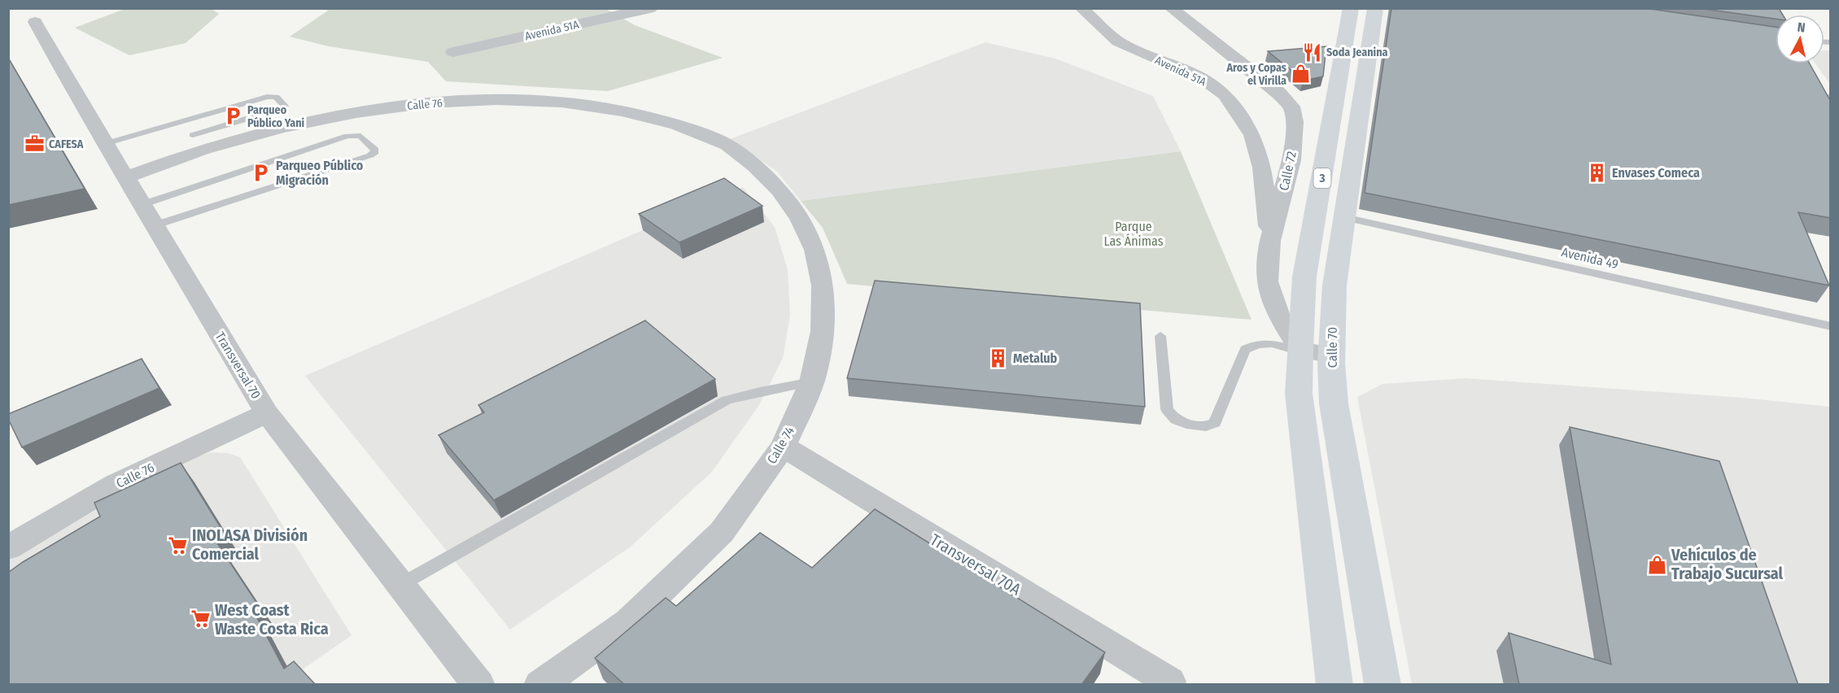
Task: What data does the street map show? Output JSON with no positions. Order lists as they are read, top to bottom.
{
  "streets": {
    "main road": ["3", "Calle 70"],
    "street": [
      "Avenida 51A",
      "Calle 76",
      "Calle 72",
      "Transversal 70",
      "Calle 74",
      "Transversal 70A"
    ],
    "lane": ["Avenida 49"]
  },
  "crossings": [
    ["Avenida 51A", "Calle 72"],
    ["Calle 76", "Transversal 70"],
    ["Calle 76", "Calle 74"],
    ["Calle 72", "3"],
    ["Avenida 49", "Calle 70"],
    ["Calle 74", "Transversal 70A"]
  ],
  "parks": ["Parque Las Ánimas"],
  "places": {
    "restaurant": ["Soda Jeanina"],
    "shop": ["Aros y Copas el Virilla", "Vehículos de Trabajo Sucursal"],
    "parking": ["Parqueo Público Yani", "Parqueo Público Migración"],
    "office": ["CAFESA"],
    "building": ["Envases Comeca", "Metalub"],
    "supermarket": ["INOLASA División Comercial", "West Coast Waste Costa Rica"]
  },
  "north": "top"
}
